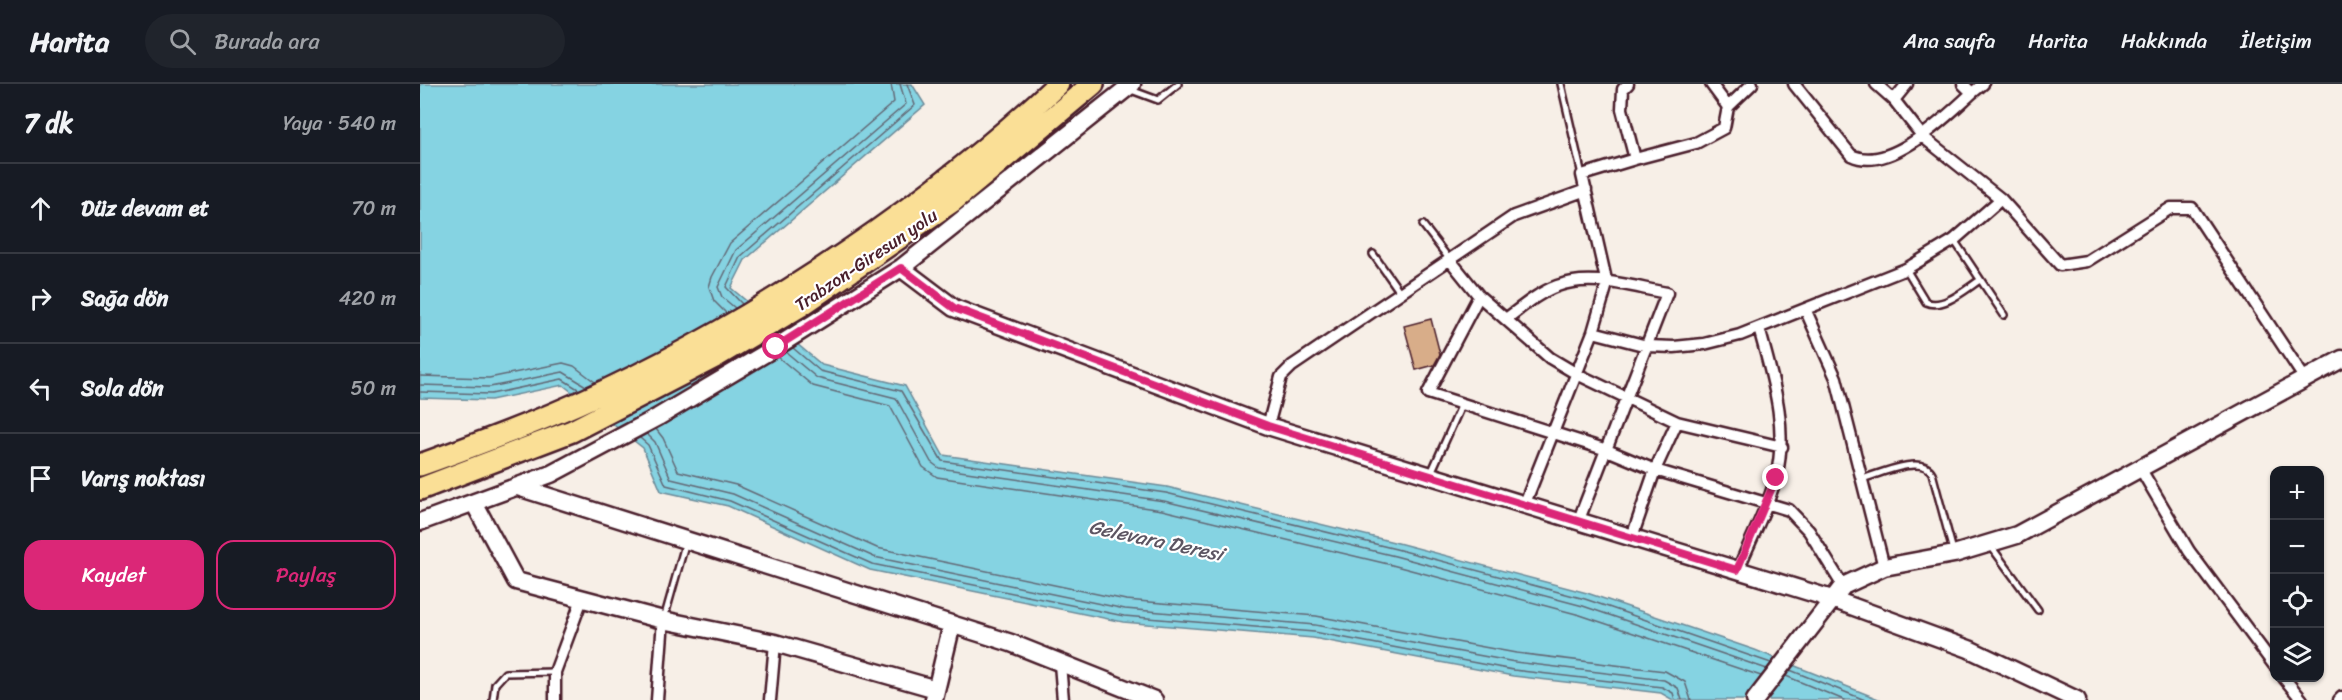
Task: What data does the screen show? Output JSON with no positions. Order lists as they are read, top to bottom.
{
  "streets": {
    "highway": ["Trabzon-Giresun yolu"]
  },
  "water": ["Gelevara Deresi"],
  "page": {
    "header": "Harita",
    "search": "Burada ara",
    "nav": [
      "Ana sayfa",
      "Harita",
      "Hakkında",
      "İletişim"
    ],
    "heading": ["7 dk", "Yaya · 540 m"],
    "list": [
      ["Düz devam et", "70 m"],
      ["Sağa dön", "420 m"],
      ["Sola dön", "50 m"],
      "Varış noktası"
    ],
    "map_buttons": ["+", "−"],
    "buttons": ["Kaydet", "Paylaş"]
  }
}
